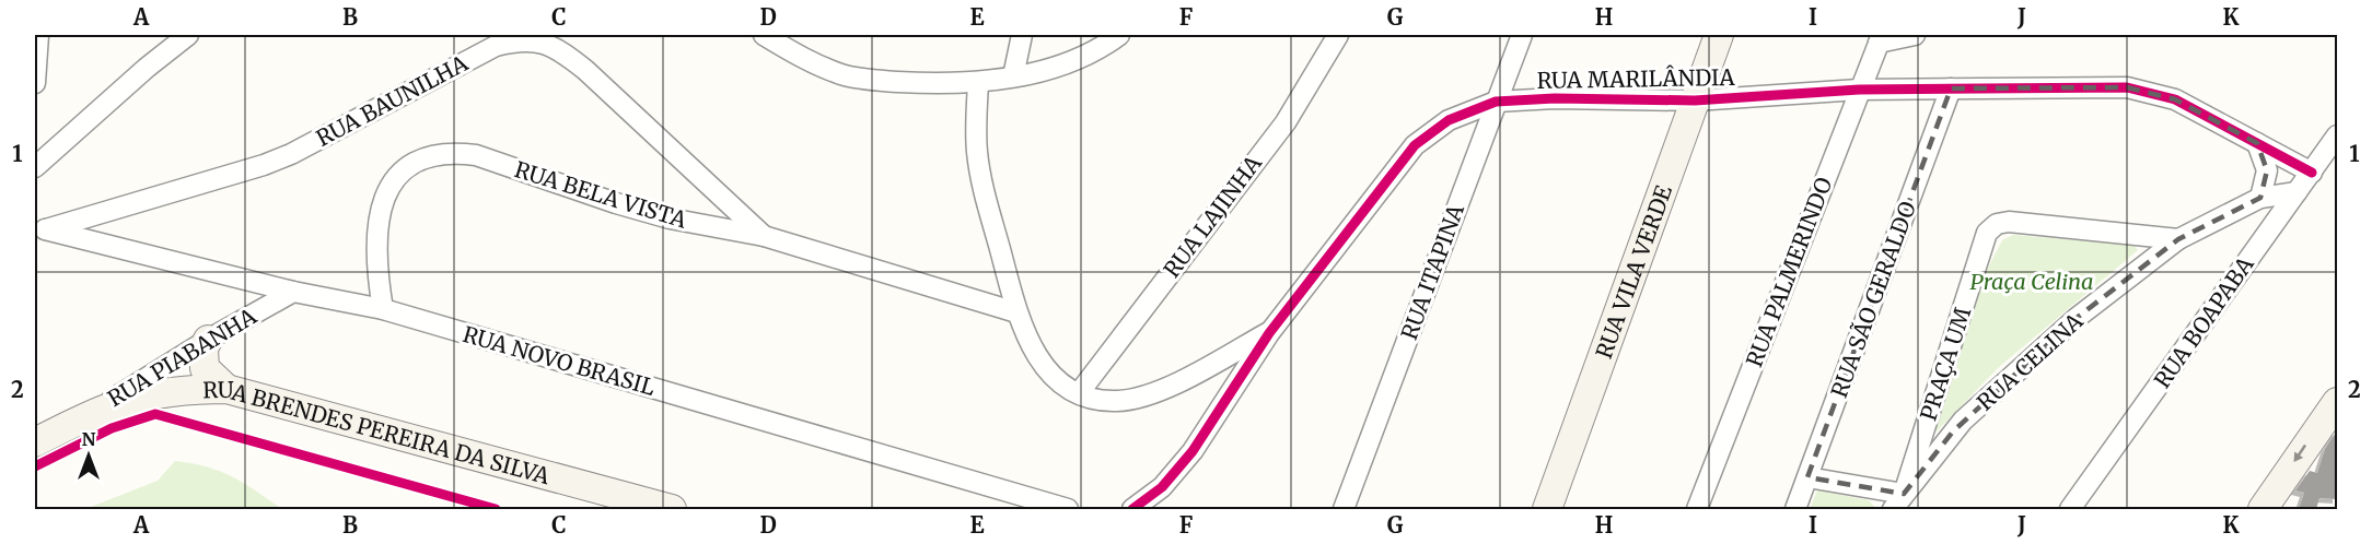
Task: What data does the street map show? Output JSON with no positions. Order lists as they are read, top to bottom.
{
  "streets": {
    "main road": ["RUA VILA VERDE", "RUA PIABANHA", "RUA BRENDES PEREIRA DA SILVA"],
    "street": [
      "RUA MARILÂNDIA",
      "RUA BAUNILHA",
      "RUA BELA VISTA",
      "RUA LAJINHA",
      "RUA ITAPINA",
      "RUA PALMERINDO",
      "RUA SÃO GERALDO",
      "RUA BOAPABA",
      "RUA NOVO BRASIL",
      "RUA CELINA",
      "PRAÇA UM"
    ]
  },
  "crossings": [
    ["RUA MARILÂNDIA", "RUA ITAPINA"],
    ["RUA MARILÂNDIA", "RUA VILA VERDE"],
    ["RUA MARILÂNDIA", "RUA PALMERINDO"],
    ["RUA MARILÂNDIA", "RUA SÃO GERALDO"],
    ["RUA MARILÂNDIA", "RUA BOAPABA"],
    ["RUA BAUNILHA", "RUA BELA VISTA"],
    ["RUA BAUNILHA", "RUA NOVO BRASIL"],
    ["RUA BELA VISTA", "RUA NOVO BRASIL"],
    ["RUA BOAPABA", "RUA CELINA"],
    ["RUA PIABANHA", "RUA NOVO BRASIL"],
    ["RUA PIABANHA", "RUA BRENDES PEREIRA DA SILVA"],
    ["RUA CELINA", "PRAÇA UM"]
  ],
  "parks": ["Praça Celina"],
  "north": "top",
  "grid": {
    "columns": [
      "A",
      "B",
      "C",
      "D",
      "E",
      "F",
      "G",
      "H",
      "I",
      "J",
      "K"
    ],
    "rows": ["1", "2"]
  }
}
